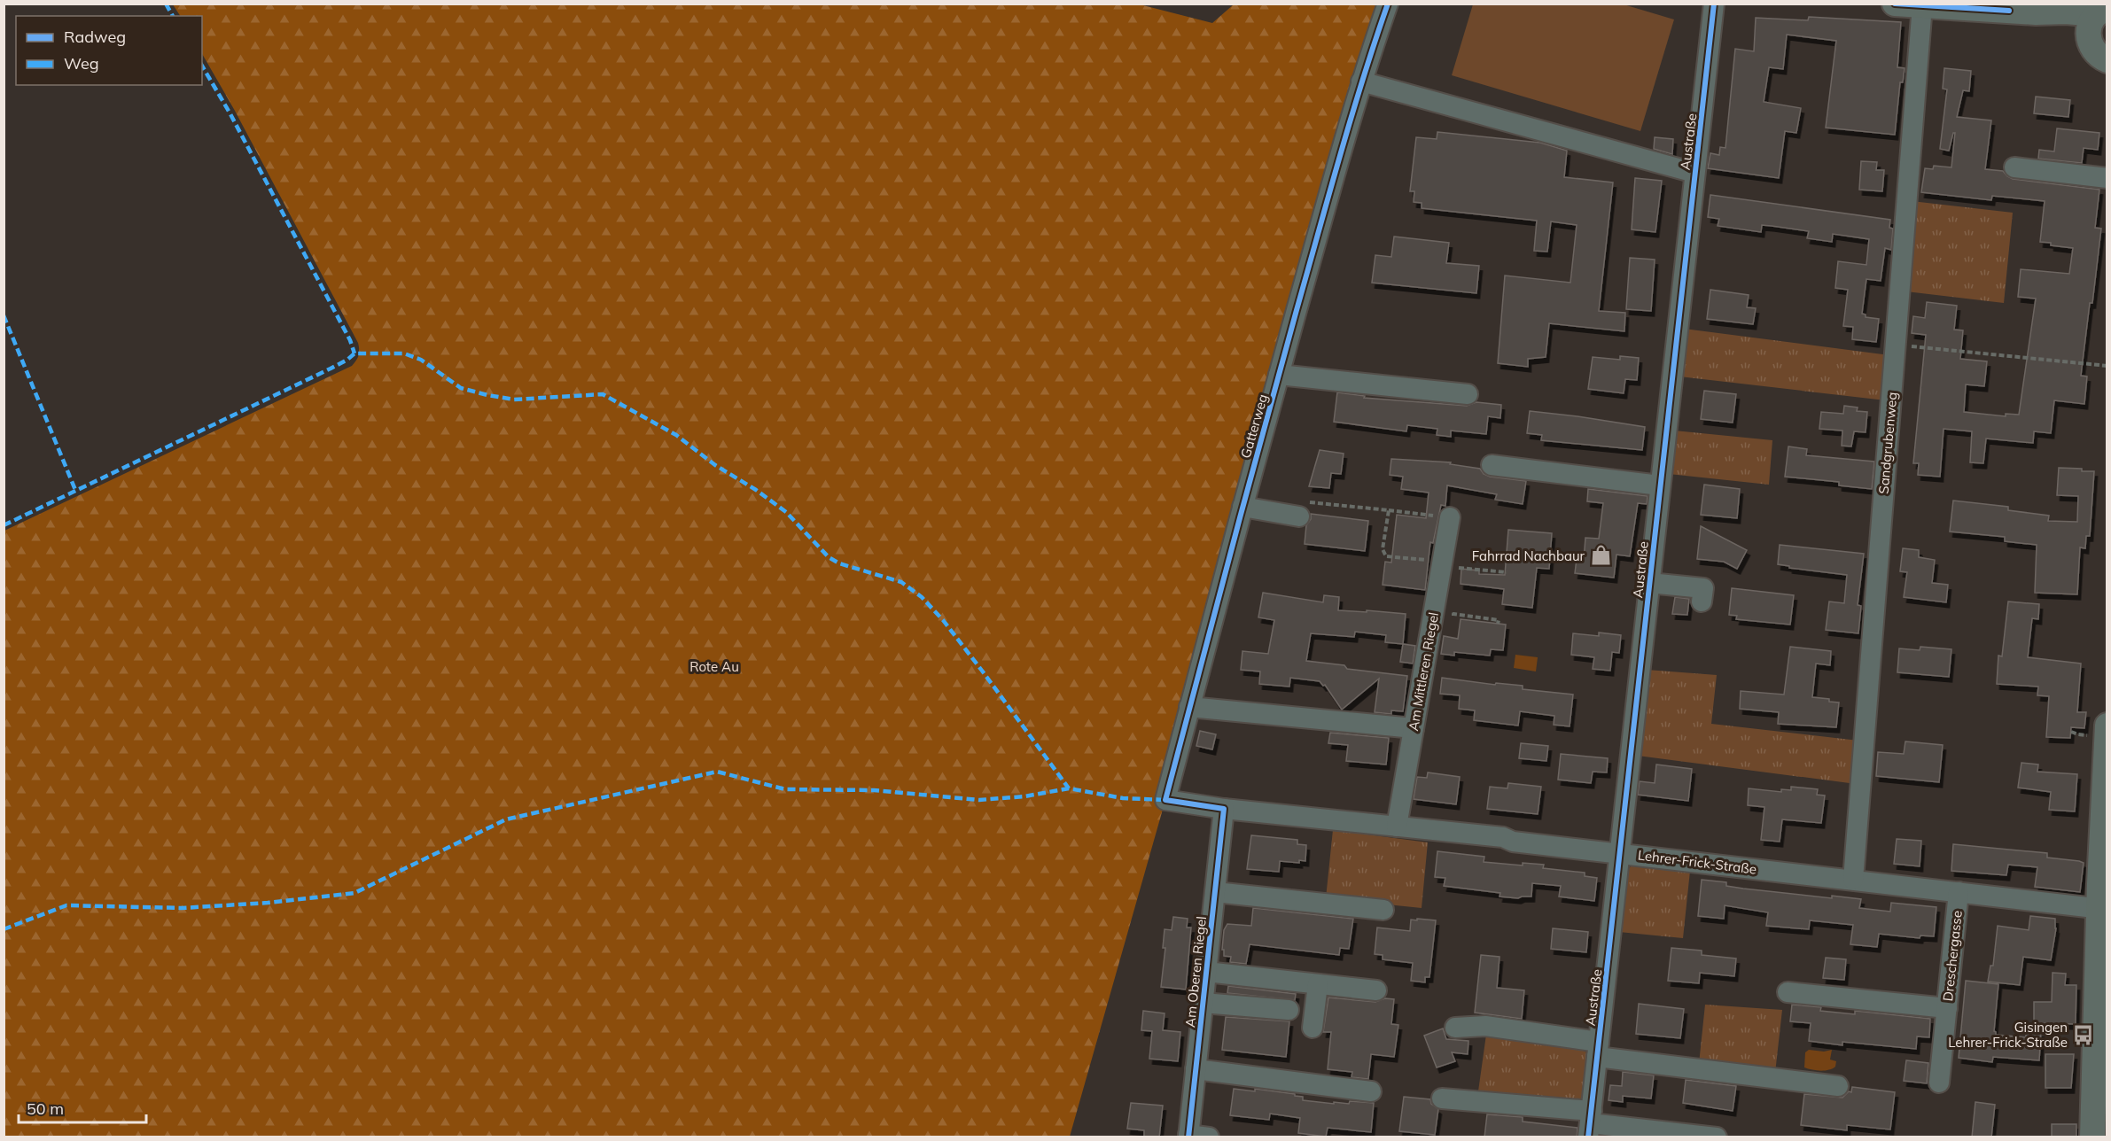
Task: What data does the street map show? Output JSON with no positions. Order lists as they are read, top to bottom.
{
  "streets": {
    "street": [
      "Austraße",
      "Gatterweg",
      "Sandgrubenweg",
      "Am Mittleren Riegel",
      "Lehrer-Frick-Straße",
      "Dreschergasse",
      "Am Oberen Riegel"
    ]
  },
  "crossings": [
    ["Austraße", "Lehrer-Frick-Straße"],
    ["Gatterweg", "Lehrer-Frick-Straße"],
    ["Gatterweg", "Am Oberen Riegel"],
    ["Sandgrubenweg", "Lehrer-Frick-Straße"],
    ["Am Mittleren Riegel", "Lehrer-Frick-Straße"],
    ["Lehrer-Frick-Straße", "Dreschergasse"],
    ["Lehrer-Frick-Straße", "Am Oberen Riegel"]
  ],
  "parks": ["Rote Au"],
  "places": {
    "shop": ["Fahrrad Nachbaur"],
    "bus stop": ["Gisingen Lehrer-Frick-Straße"]
  },
  "legend": ["Radweg", "Weg"],
  "scale_bar": "50 m"
}
